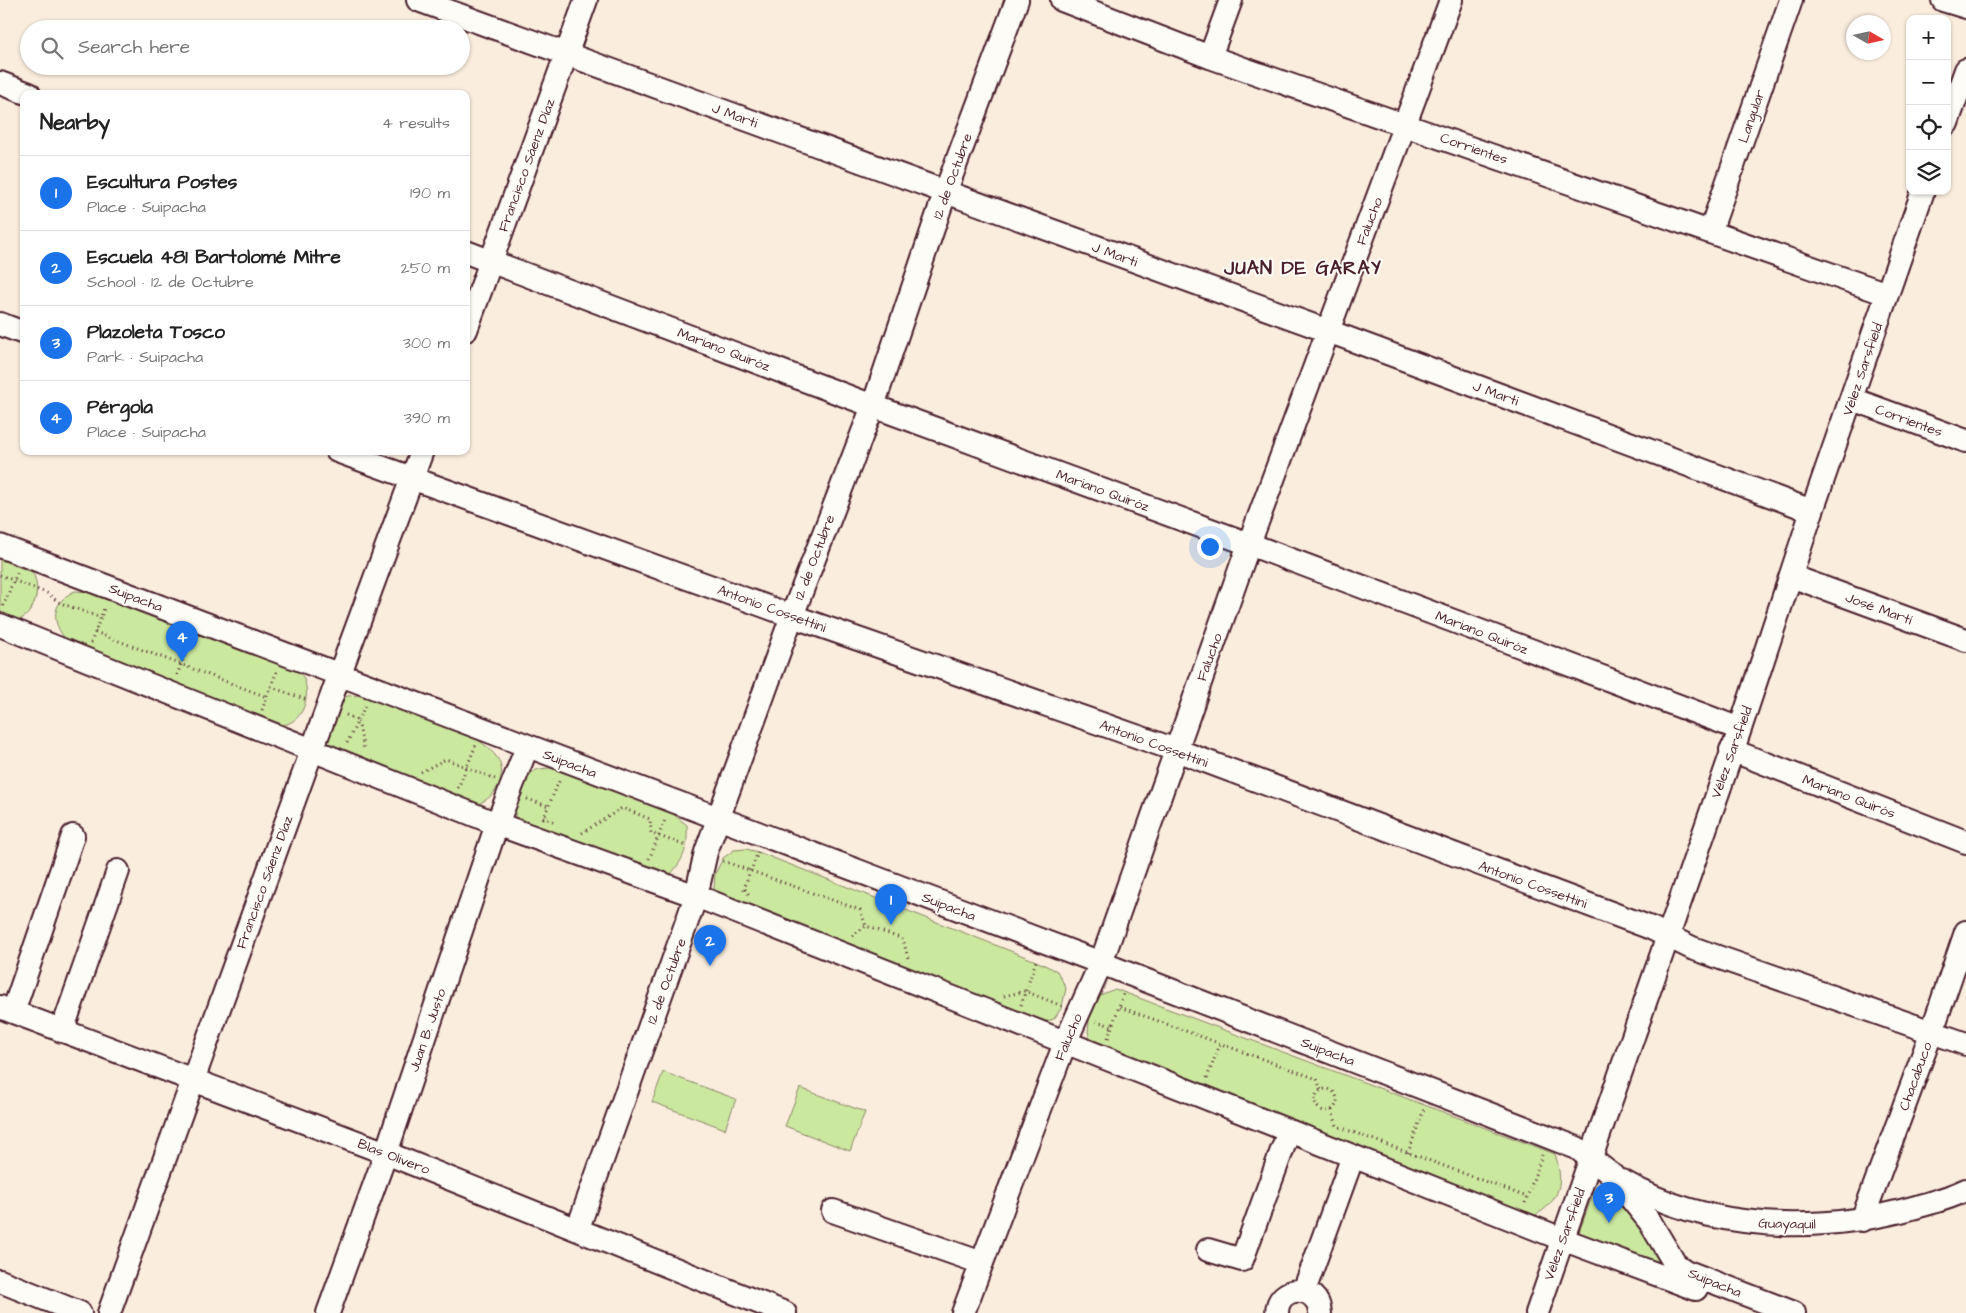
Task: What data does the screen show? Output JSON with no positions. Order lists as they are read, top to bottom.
{
  "streets": {
    "street": [
      "J Marti",
      "Langular",
      "Corrientes",
      "Francisco Sáenz Díaz",
      "12 de Octubre",
      "Falucho",
      "Mariano Quiróz",
      "Vélez Sarsfield",
      "Suipacha",
      "Antonio Cossettini",
      "José Martí",
      "Mariano Quirós",
      "Juan B. Justo",
      "Chacabuco",
      "Blas Olivero",
      "Guayaquil"
    ]
  },
  "crossings": [
    ["J Marti", "Francisco Sáenz Díaz"],
    ["J Marti", "12 de Octubre"],
    ["J Marti", "Falucho"],
    ["J Marti", "Vélez Sarsfield"],
    ["Langular", "Corrientes"],
    ["Corrientes", "Falucho"],
    ["Corrientes", "Vélez Sarsfield"],
    ["Francisco Sáenz Díaz", "Mariano Quiróz"],
    ["Francisco Sáenz Díaz", "Suipacha"],
    ["Francisco Sáenz Díaz", "Antonio Cossettini"],
    ["Francisco Sáenz Díaz", "Blas Olivero"],
    ["12 de Octubre", "Mariano Quiróz"],
    ["12 de Octubre", "Suipacha"],
    ["12 de Octubre", "Antonio Cossettini"],
    ["12 de Octubre", "Blas Olivero"],
    ["Falucho", "Mariano Quiróz"],
    ["Falucho", "Suipacha"],
    ["Falucho", "Antonio Cossettini"],
    ["Mariano Quiróz", "Vélez Sarsfield"],
    ["Vélez Sarsfield", "Suipacha"],
    ["Vélez Sarsfield", "Antonio Cossettini"],
    ["Vélez Sarsfield", "José Martí"],
    ["Vélez Sarsfield", "Mariano Quirós"],
    ["Suipacha", "Juan B. Justo"],
    ["Suipacha", "Guayaquil"],
    ["Antonio Cossettini", "Chacabuco"],
    ["Juan B. Justo", "Blas Olivero"],
    ["Chacabuco", "Guayaquil"]
  ],
  "districts": ["JUAN DE GARAY"],
  "north": "right",
  "page": {
    "map_buttons": ["+", "−"],
    "search": "Search here",
    "heading": ["Nearby", "4 results"],
    "list": [
      {
        "mark": "1",
        "name": "Escultura Postes",
        "note": "Place · Suipacha",
        "value": "190 m"
      },
      {
        "mark": "2",
        "name": "Escuela 481 Bartolomé Mitre",
        "note": "School · 12 de Octubre",
        "value": "250 m"
      },
      {
        "mark": "3",
        "name": "Plazoleta Tosco",
        "note": "Park · Suipacha",
        "value": "300 m"
      },
      {
        "mark": "4",
        "name": "Pérgola",
        "note": "Place · Suipacha",
        "value": "390 m"
      }
    ],
    "pins": [
      "4",
      "1",
      "2",
      "3"
    ]
  }
}
